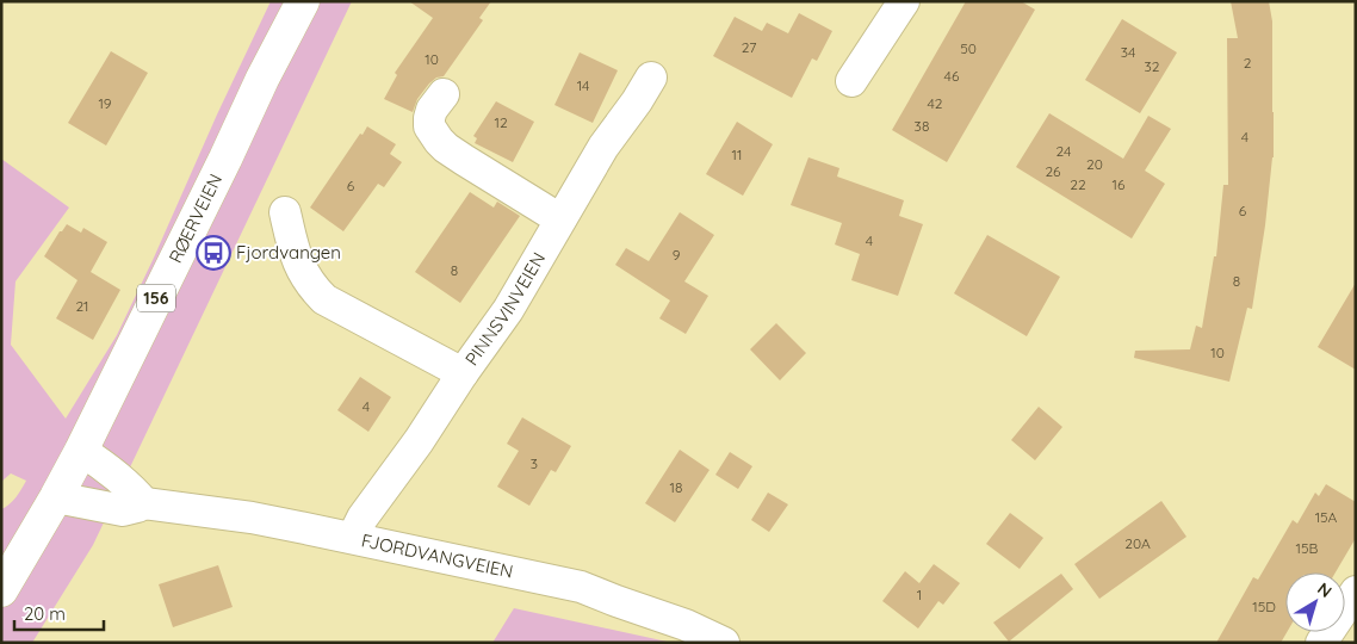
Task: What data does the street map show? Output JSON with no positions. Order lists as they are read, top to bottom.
{
  "streets": {
    "main road": ["RØERVEIEN", "156"],
    "street": ["PINNSVINVEIEN", "FJORDVANGVEIEN"]
  },
  "crossings": [
    ["RØERVEIEN", "FJORDVANGVEIEN"],
    ["PINNSVINVEIEN", "FJORDVANGVEIEN"]
  ],
  "places": {
    "bus stop": ["Fjordvangen"]
  },
  "house_numbers": [
    "27",
    "50",
    "34",
    "10",
    "2",
    "32",
    "46",
    "14",
    "19",
    "42",
    "12",
    "38",
    "4",
    "24",
    "11",
    "20",
    "26",
    "22",
    "16",
    "6",
    "6",
    "4",
    "9",
    "8",
    "8",
    "21",
    "10",
    "4",
    "3",
    "18",
    "15A",
    "20A",
    "15B",
    "1",
    "15D"
  ],
  "scale_bar": "20 m",
  "north": "top right"
}
